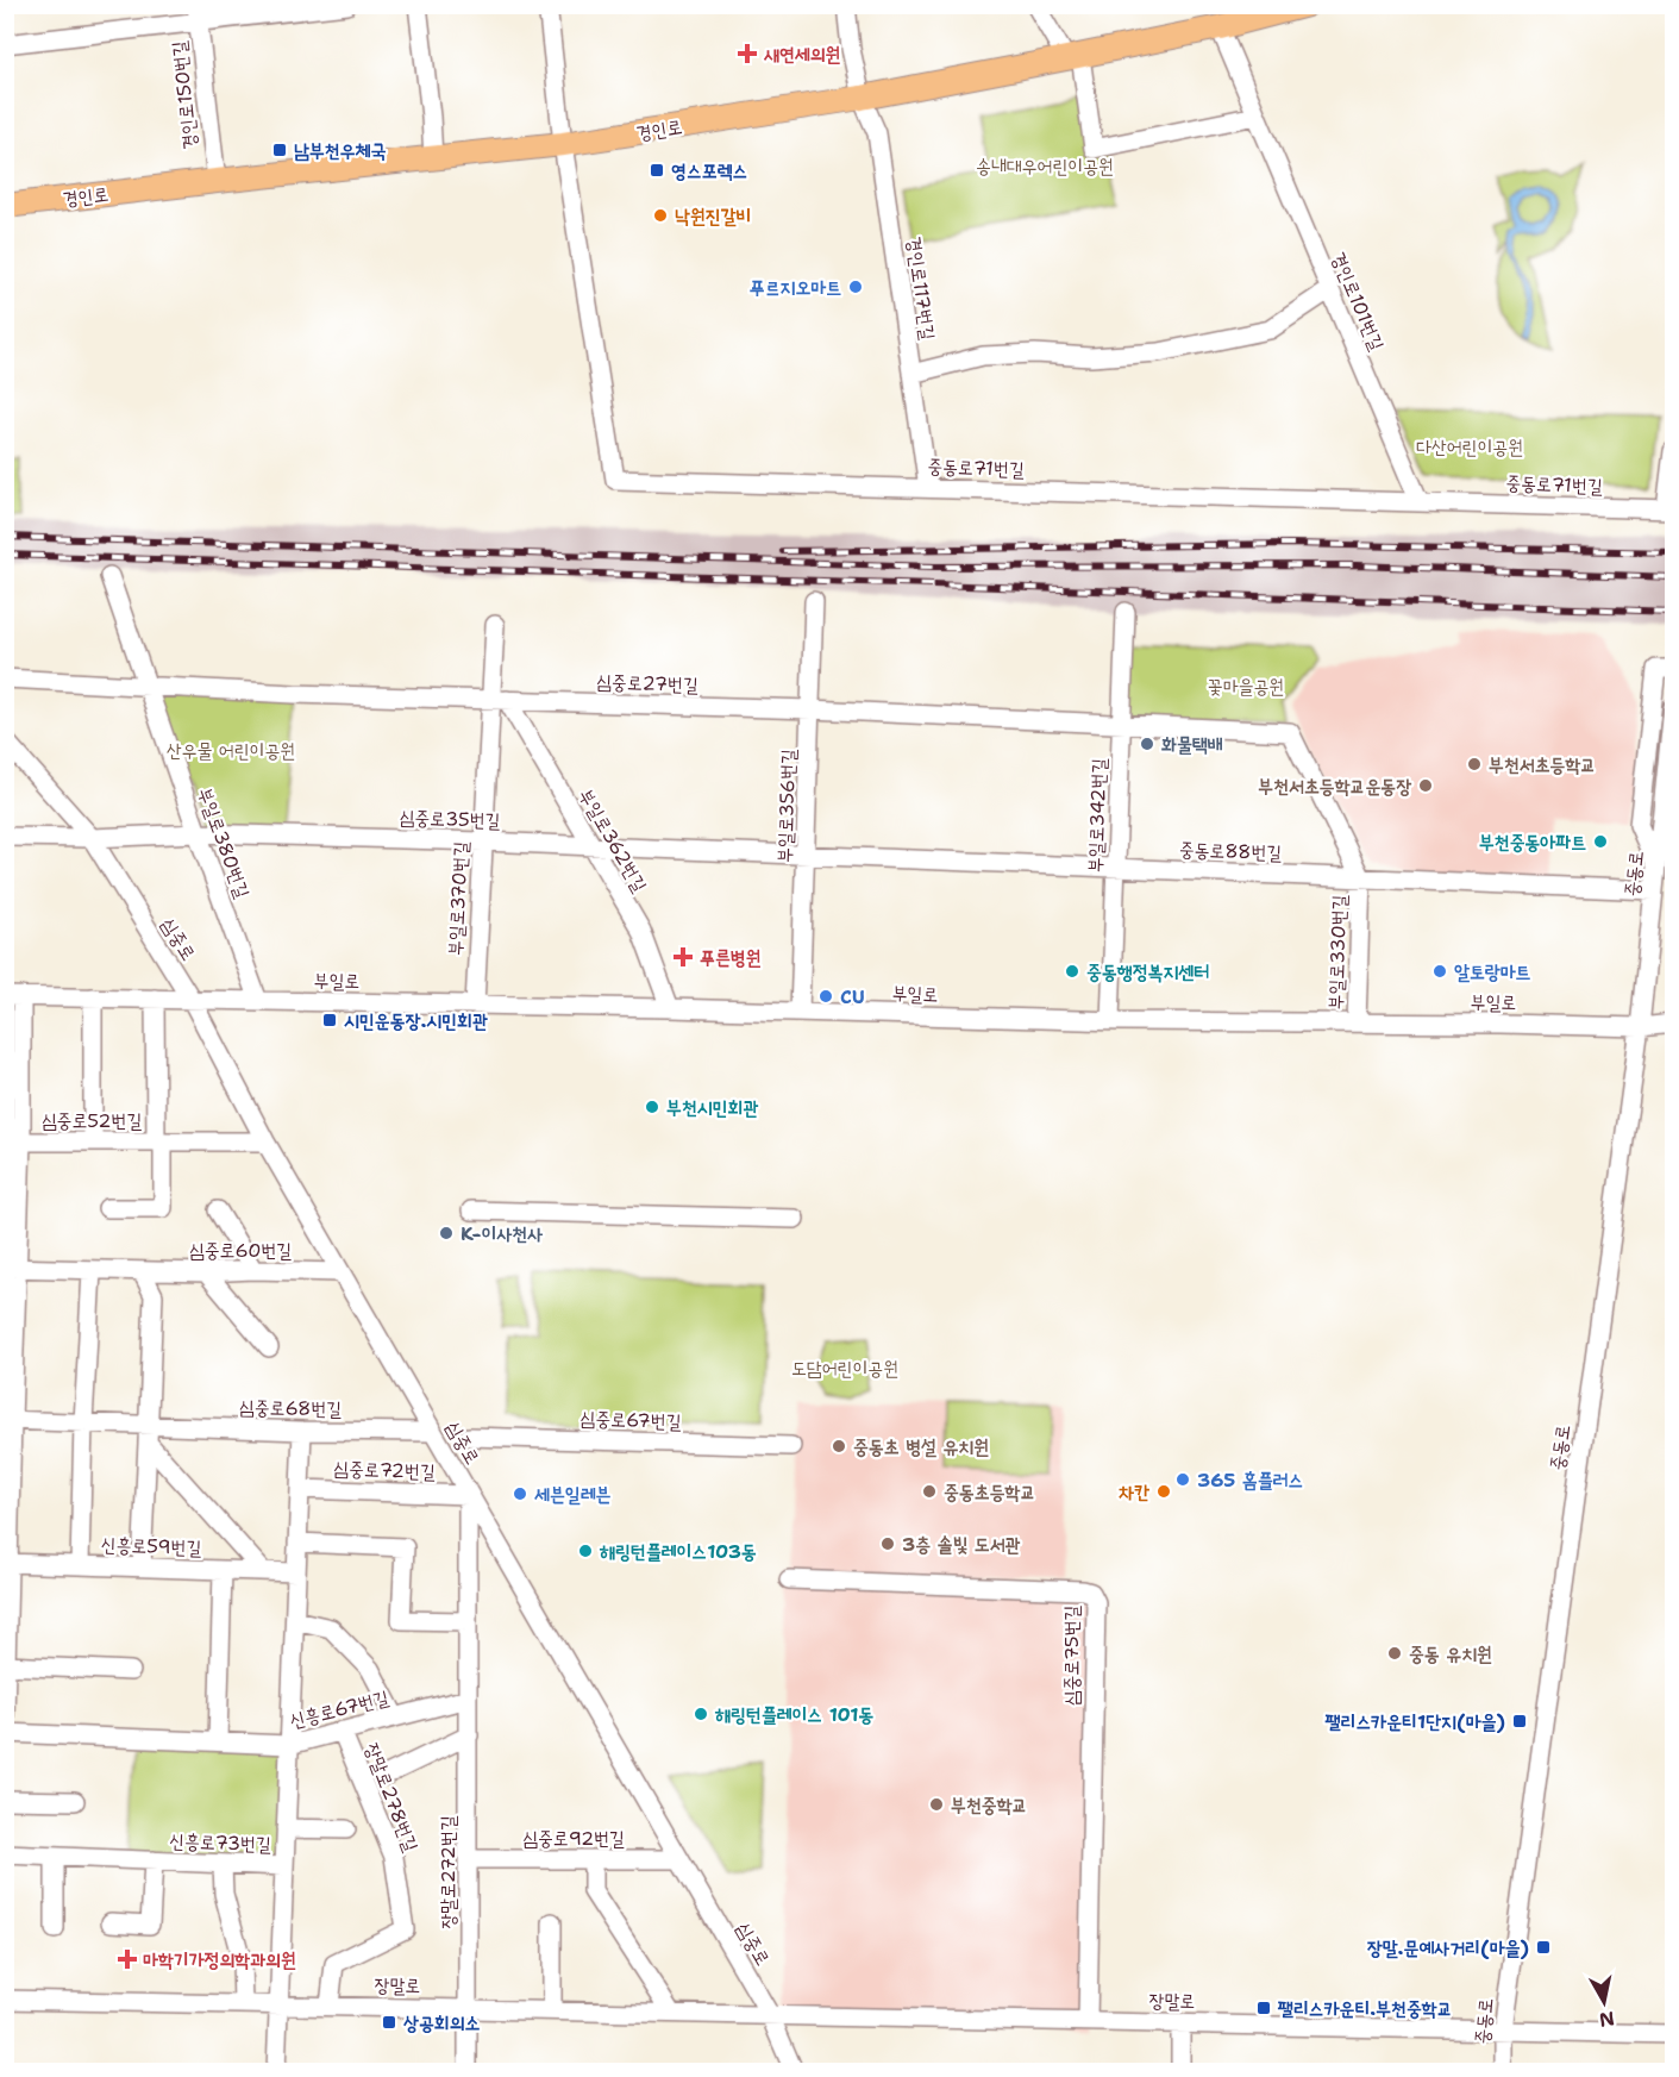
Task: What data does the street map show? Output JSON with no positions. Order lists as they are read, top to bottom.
{
  "streets": {
    "main road": ["경인로"],
    "street": [
      "경인로150번길",
      "경인로117번길",
      "경인로101번길",
      "중동로71번길",
      "심중로27번길",
      "부일로356번길",
      "부일로342번길",
      "심중로35번길",
      "부일로362번길",
      "부일로380번길",
      "중동로88번길",
      "중동로",
      "부일로370번길",
      "심중로",
      "부일로330번길",
      "부일로",
      "심중로52번길",
      "심중로60번길",
      "심중로68번길",
      "심중로67번길",
      "심중로72번길",
      "신흥로59번길",
      "심중로75번길",
      "신흥로67번길",
      "장말로278번길",
      "심중로92번길",
      "신흥로73번길",
      "장말로272번길",
      "장말로"
    ]
  },
  "crossings": [
    ["경인로150번길", "경인로"],
    ["경인로", "경인로117번길"],
    ["경인로", "경인로101번길"],
    ["경인로", "중동로71번길"],
    ["경인로117번길", "중동로71번길"],
    ["경인로101번길", "중동로71번길"],
    ["심중로27번길", "부일로356번길"],
    ["심중로27번길", "부일로342번길"],
    ["심중로27번길", "부일로362번길"],
    ["심중로27번길", "부일로380번길"],
    ["심중로27번길", "부일로370번길"],
    ["심중로27번길", "부일로330번길"],
    ["부일로356번길", "심중로35번길"],
    ["부일로356번길", "중동로88번길"],
    ["부일로356번길", "부일로"],
    ["부일로342번길", "중동로88번길"],
    ["부일로342번길", "부일로"],
    ["심중로35번길", "부일로362번길"],
    ["심중로35번길", "부일로380번길"],
    ["심중로35번길", "중동로88번길"],
    ["심중로35번길", "부일로370번길"],
    ["심중로35번길", "심중로"],
    ["부일로362번길", "부일로370번길"],
    ["부일로362번길", "부일로"],
    ["부일로380번길", "부일로"],
    ["중동로88번길", "중동로"],
    ["중동로88번길", "부일로330번길"],
    ["중동로", "부일로"],
    ["중동로", "장말로"],
    ["부일로370번길", "부일로"],
    ["심중로", "부일로"],
    ["심중로", "심중로52번길"],
    ["심중로", "심중로60번길"],
    ["심중로", "심중로68번길"],
    ["심중로", "심중로72번길"],
    ["심중로", "심중로92번길"],
    ["심중로", "장말로272번길"],
    ["심중로", "장말로"],
    ["부일로330번길", "부일로"],
    ["심중로72번길", "장말로272번길"],
    ["심중로75번길", "장말로"],
    ["신흥로67번길", "장말로278번길"],
    ["신흥로67번길", "장말로272번길"],
    ["장말로278번길", "장말로"],
    ["심중로92번길", "장말로272번길"],
    ["장말로272번길", "장말로"]
  ],
  "parks": [
    "송내대우어린이공원",
    "다산어린이공원",
    "꽃마을공원",
    "산우물 어린이공원",
    "도담어린이공원"
  ],
  "places": {
    "health": ["새연세의원", "푸른병원", "마학기가정의학과의원"],
    "transit": [
      "남부천우체국",
      "영스포렉스",
      "시민운동장.시민회관",
      "팰리스카운티1단지(마을)",
      "장말.문예사거리(마을)",
      "팰리스카운티.부천중학교",
      "상공회의소"
    ],
    "other": [
      "낙원진갈비",
      "푸르지오마트",
      "화물택배",
      "부천서초등학교",
      "부천서초등학교운동장",
      "부천중동아파트",
      "중동행정복지센터",
      "알토랑마트",
      "CU",
      "부천시민회관",
      "K-이사천사",
      "중동초 병설 유치원",
      "365 홈플러스",
      "중동초등학교",
      "차칸",
      "세븐일레븐",
      "3층 솔빛 도서관",
      "해링턴플레이스103동",
      "중동 유치원",
      "해링턴플레이스 101동",
      "부천중학교"
    ]
  },
  "north": "bottom"
}
